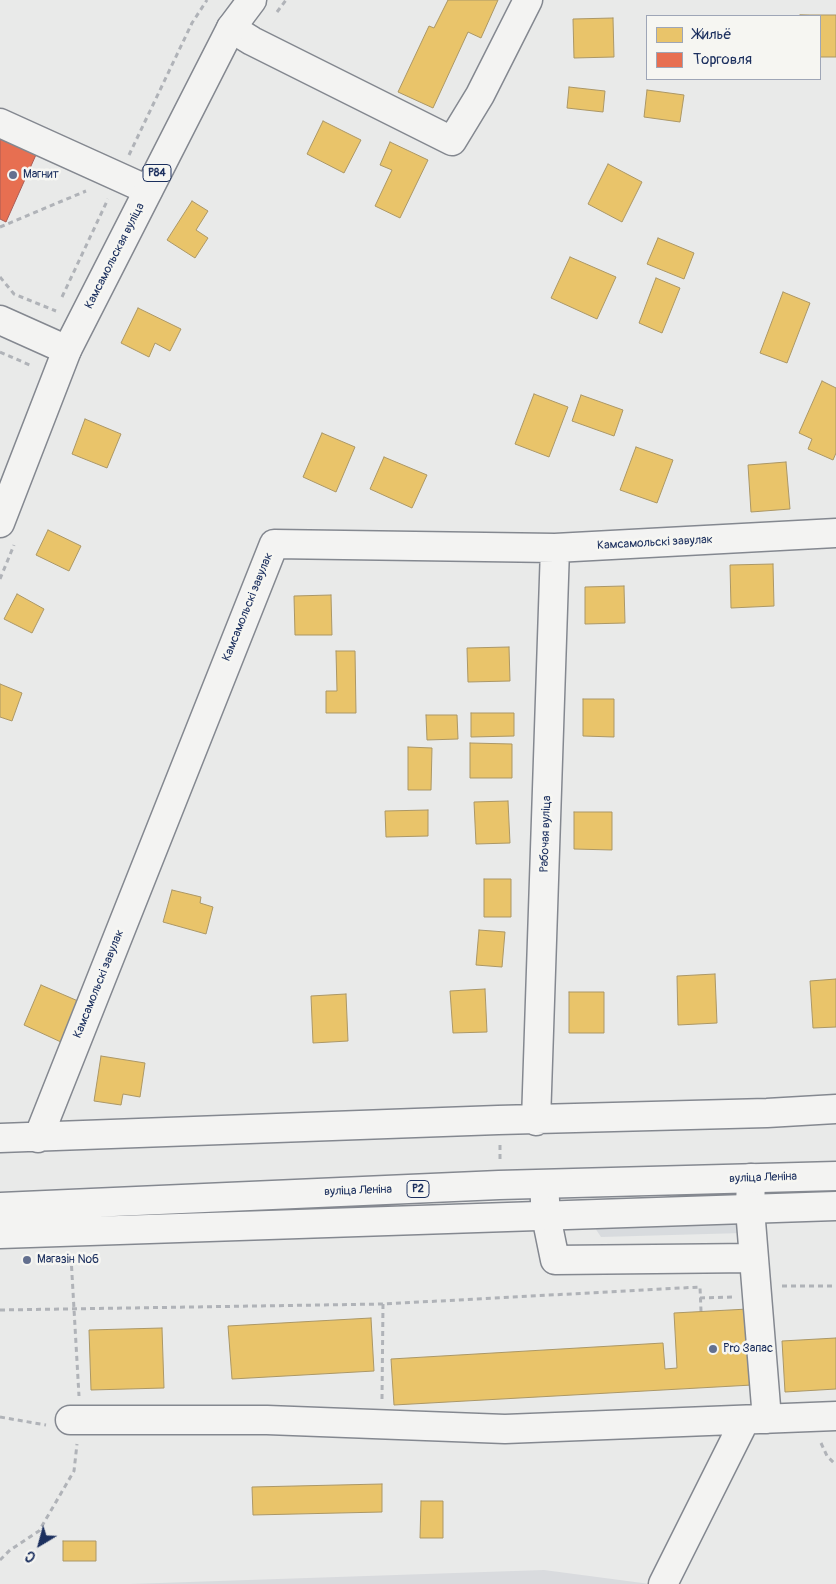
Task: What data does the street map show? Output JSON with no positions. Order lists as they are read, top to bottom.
{
  "streets": {
    "street": [
      "Р84",
      "Камсамольская вуліца",
      "Камсамольскі завулак",
      "Рабочая вуліца",
      "вуліца Леніна",
      "Р2"
    ]
  },
  "crossings": [
    ["Камсамольскі завулак", "Рабочая вуліца"]
  ],
  "places": ["Магнит", "Магазін №6", "Pro Запас"],
  "legend": ["Жильё", "Торговля"],
  "north": "bottom left"
}
